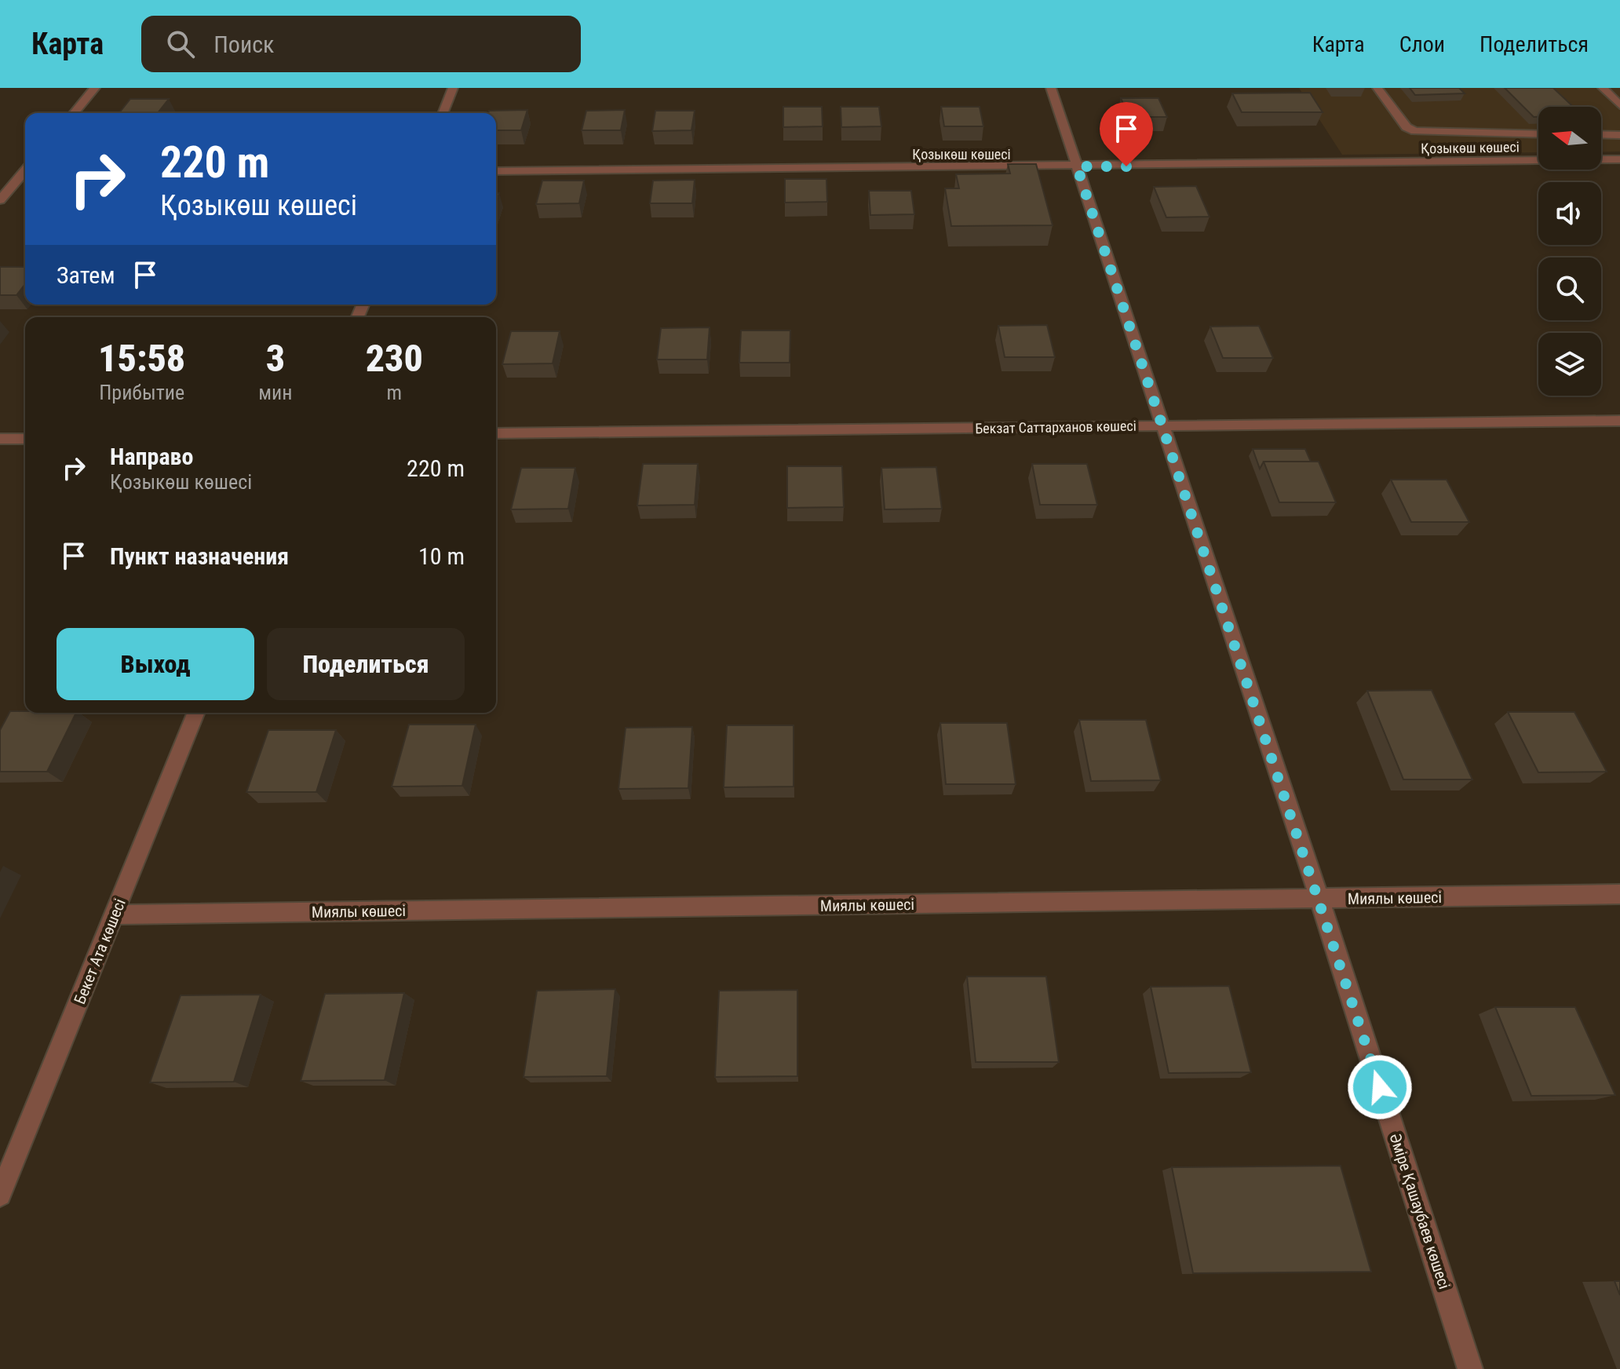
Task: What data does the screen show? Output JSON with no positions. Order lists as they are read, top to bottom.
{
  "streets": {
    "street": [
      "Қозыкөш көшесі",
      "Бекзат Саттарханов көшесі",
      "Миялы көшесі",
      "Бекет Ата көшесі",
      "Әміре Қашаубаев көшесі"
    ]
  },
  "crossings": [
    ["Қозыкөш көшесі", "Әміре Қашаубаев көшесі"],
    ["Бекзат Саттарханов көшесі", "Әміре Қашаубаев көшесі"],
    ["Миялы көшесі", "Бекет Ата көшесі"],
    ["Миялы көшесі", "Әміре Қашаубаев көшесі"]
  ],
  "north": "left",
  "page": {
    "header": "Карта",
    "search": "Поиск",
    "nav": ["Карта", "Слои", "Поделиться"],
    "turn": ["220 m", "Қозыкөш көшесі"],
    "then": "Затем",
    "eta": [
      "15:58",
      "Прибытие",
      "3",
      "мин",
      "230",
      "m"
    ],
    "list": [
      {
        "name": "Направо",
        "note": "Қозыкөш көшесі",
        "value": "220 m"
      },
      {
        "name": "Пункт назначения",
        "value": "10 m"
      }
    ],
    "buttons": ["Выход", "Поделиться"]
  }
}
